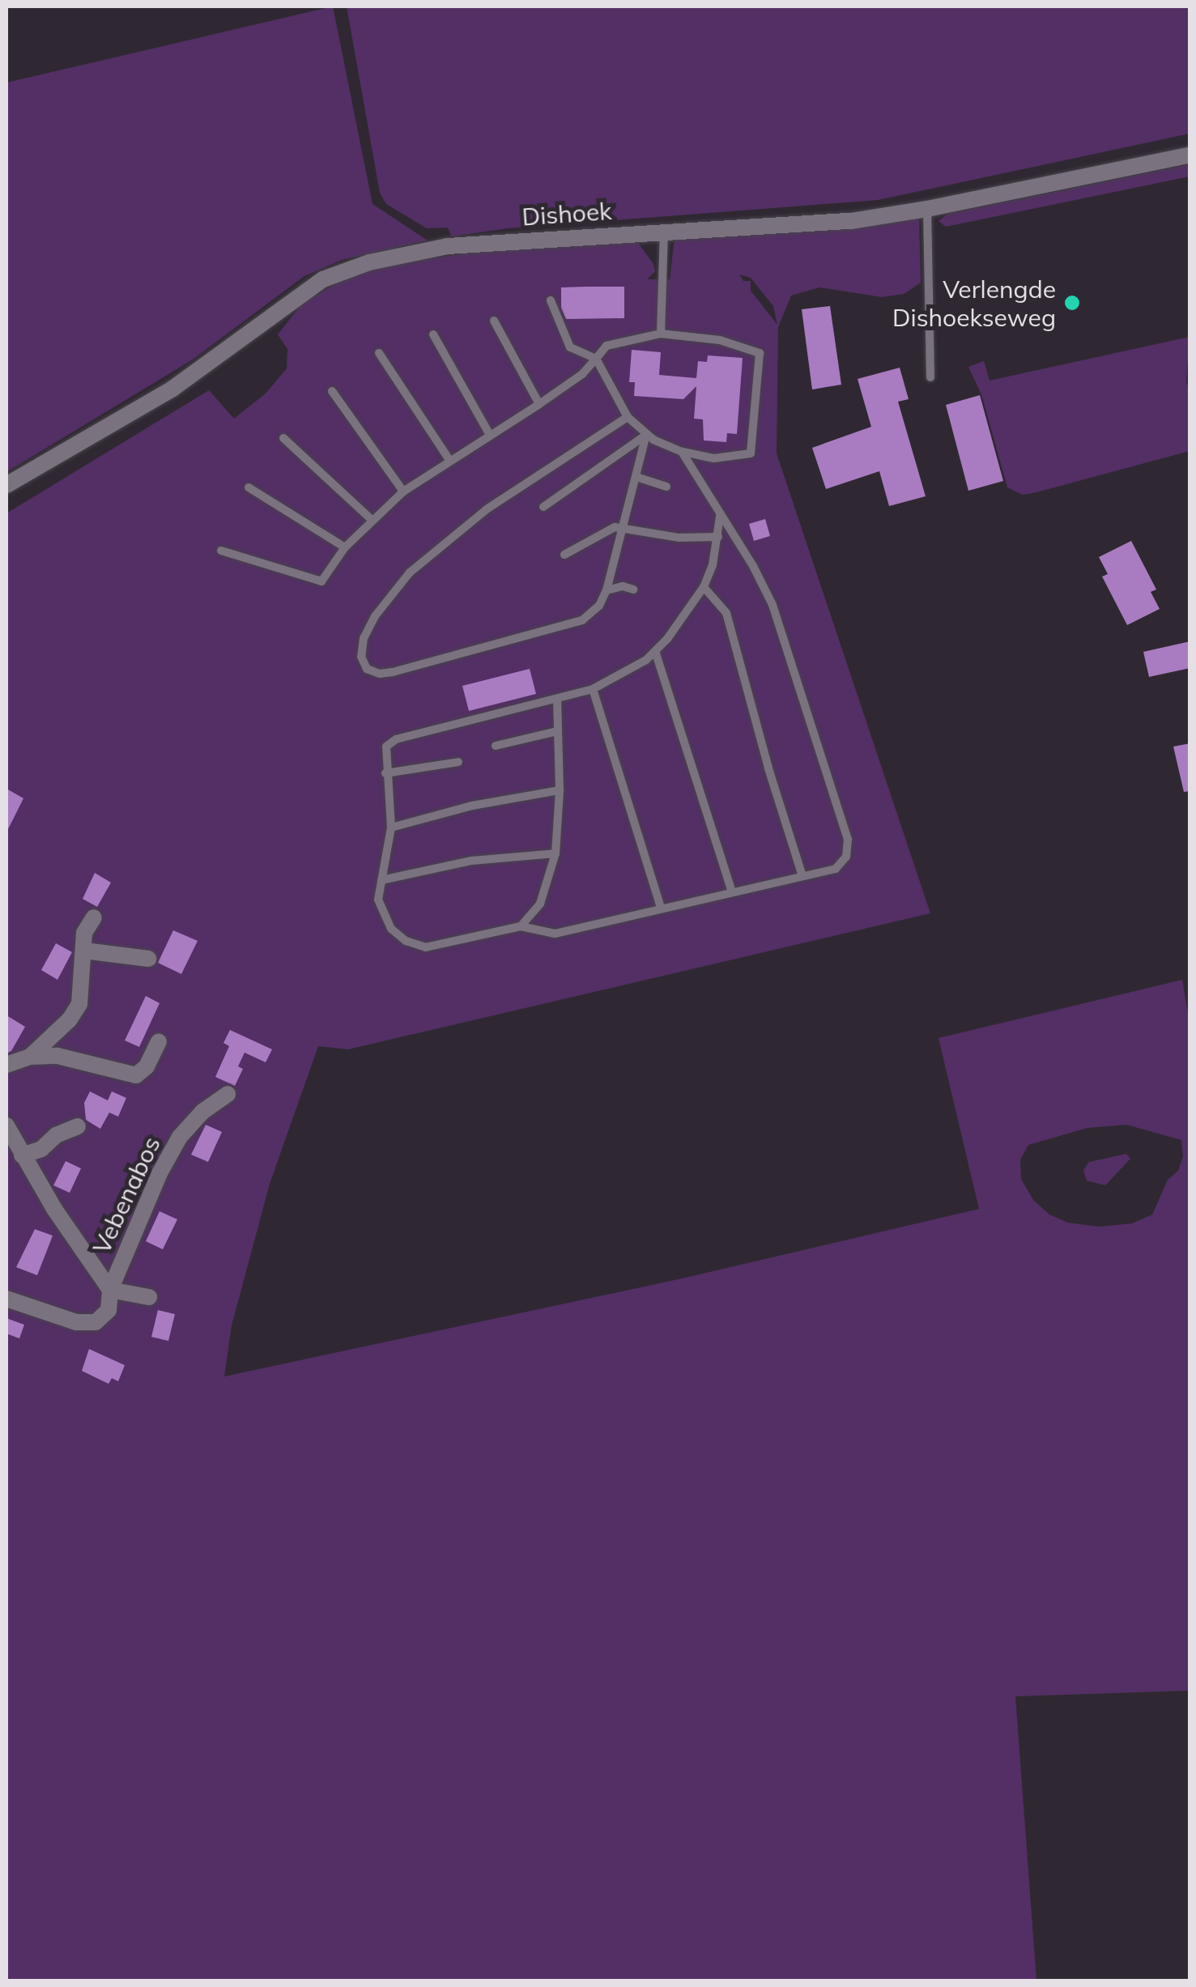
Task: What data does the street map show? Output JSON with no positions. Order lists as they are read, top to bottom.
{
  "streets": {
    "street": ["Dishoek", "Vebenabos"]
  },
  "places": ["Verlengde Dishoekseweg"]
}
